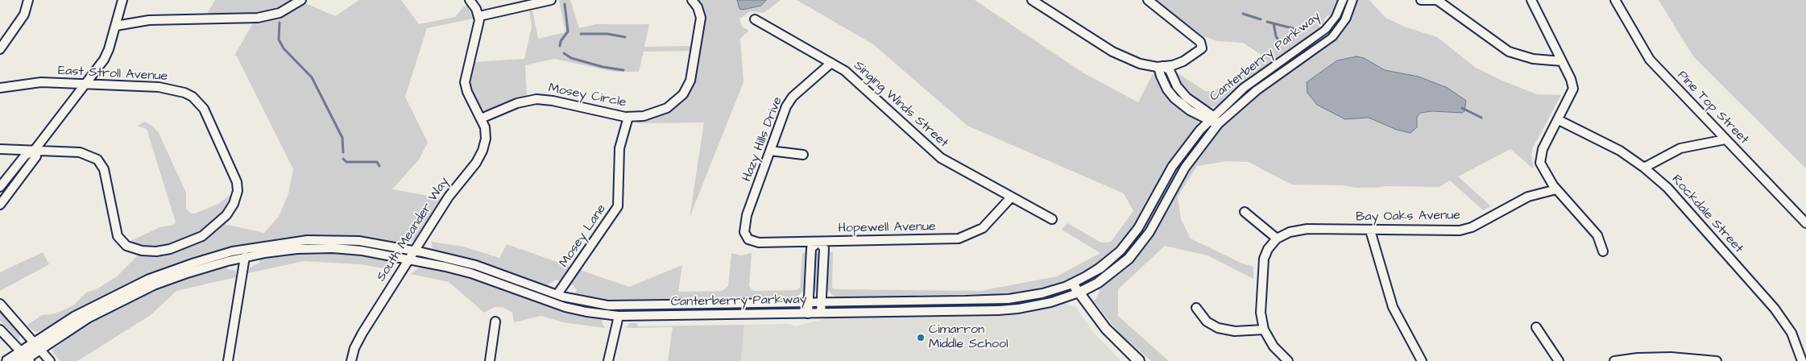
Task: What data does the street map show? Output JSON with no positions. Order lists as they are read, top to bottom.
{
  "streets": {
    "street": [
      "Canterberry Parkway",
      "East Stroll Avenue",
      "Mosey Circle",
      "Singing Winds Street",
      "Pine Top Street",
      "Hazy Hills Drive",
      "Rockdale Street",
      "Bay Oaks Avenue",
      "Hopewell Avenue",
      "South Meander Way",
      "Mosey Lane"
    ]
  },
  "crossings": [
    ["Canterberry Parkway", "South Meander Way"],
    ["Canterberry Parkway", "Mosey Lane"],
    ["Mosey Circle", "South Meander Way"],
    ["Mosey Circle", "Mosey Lane"],
    ["Singing Winds Street", "Hazy Hills Drive"],
    ["Singing Winds Street", "Hopewell Avenue"],
    ["Hazy Hills Drive", "Hopewell Avenue"]
  ],
  "places": ["Cimarron Middle School"]
}
